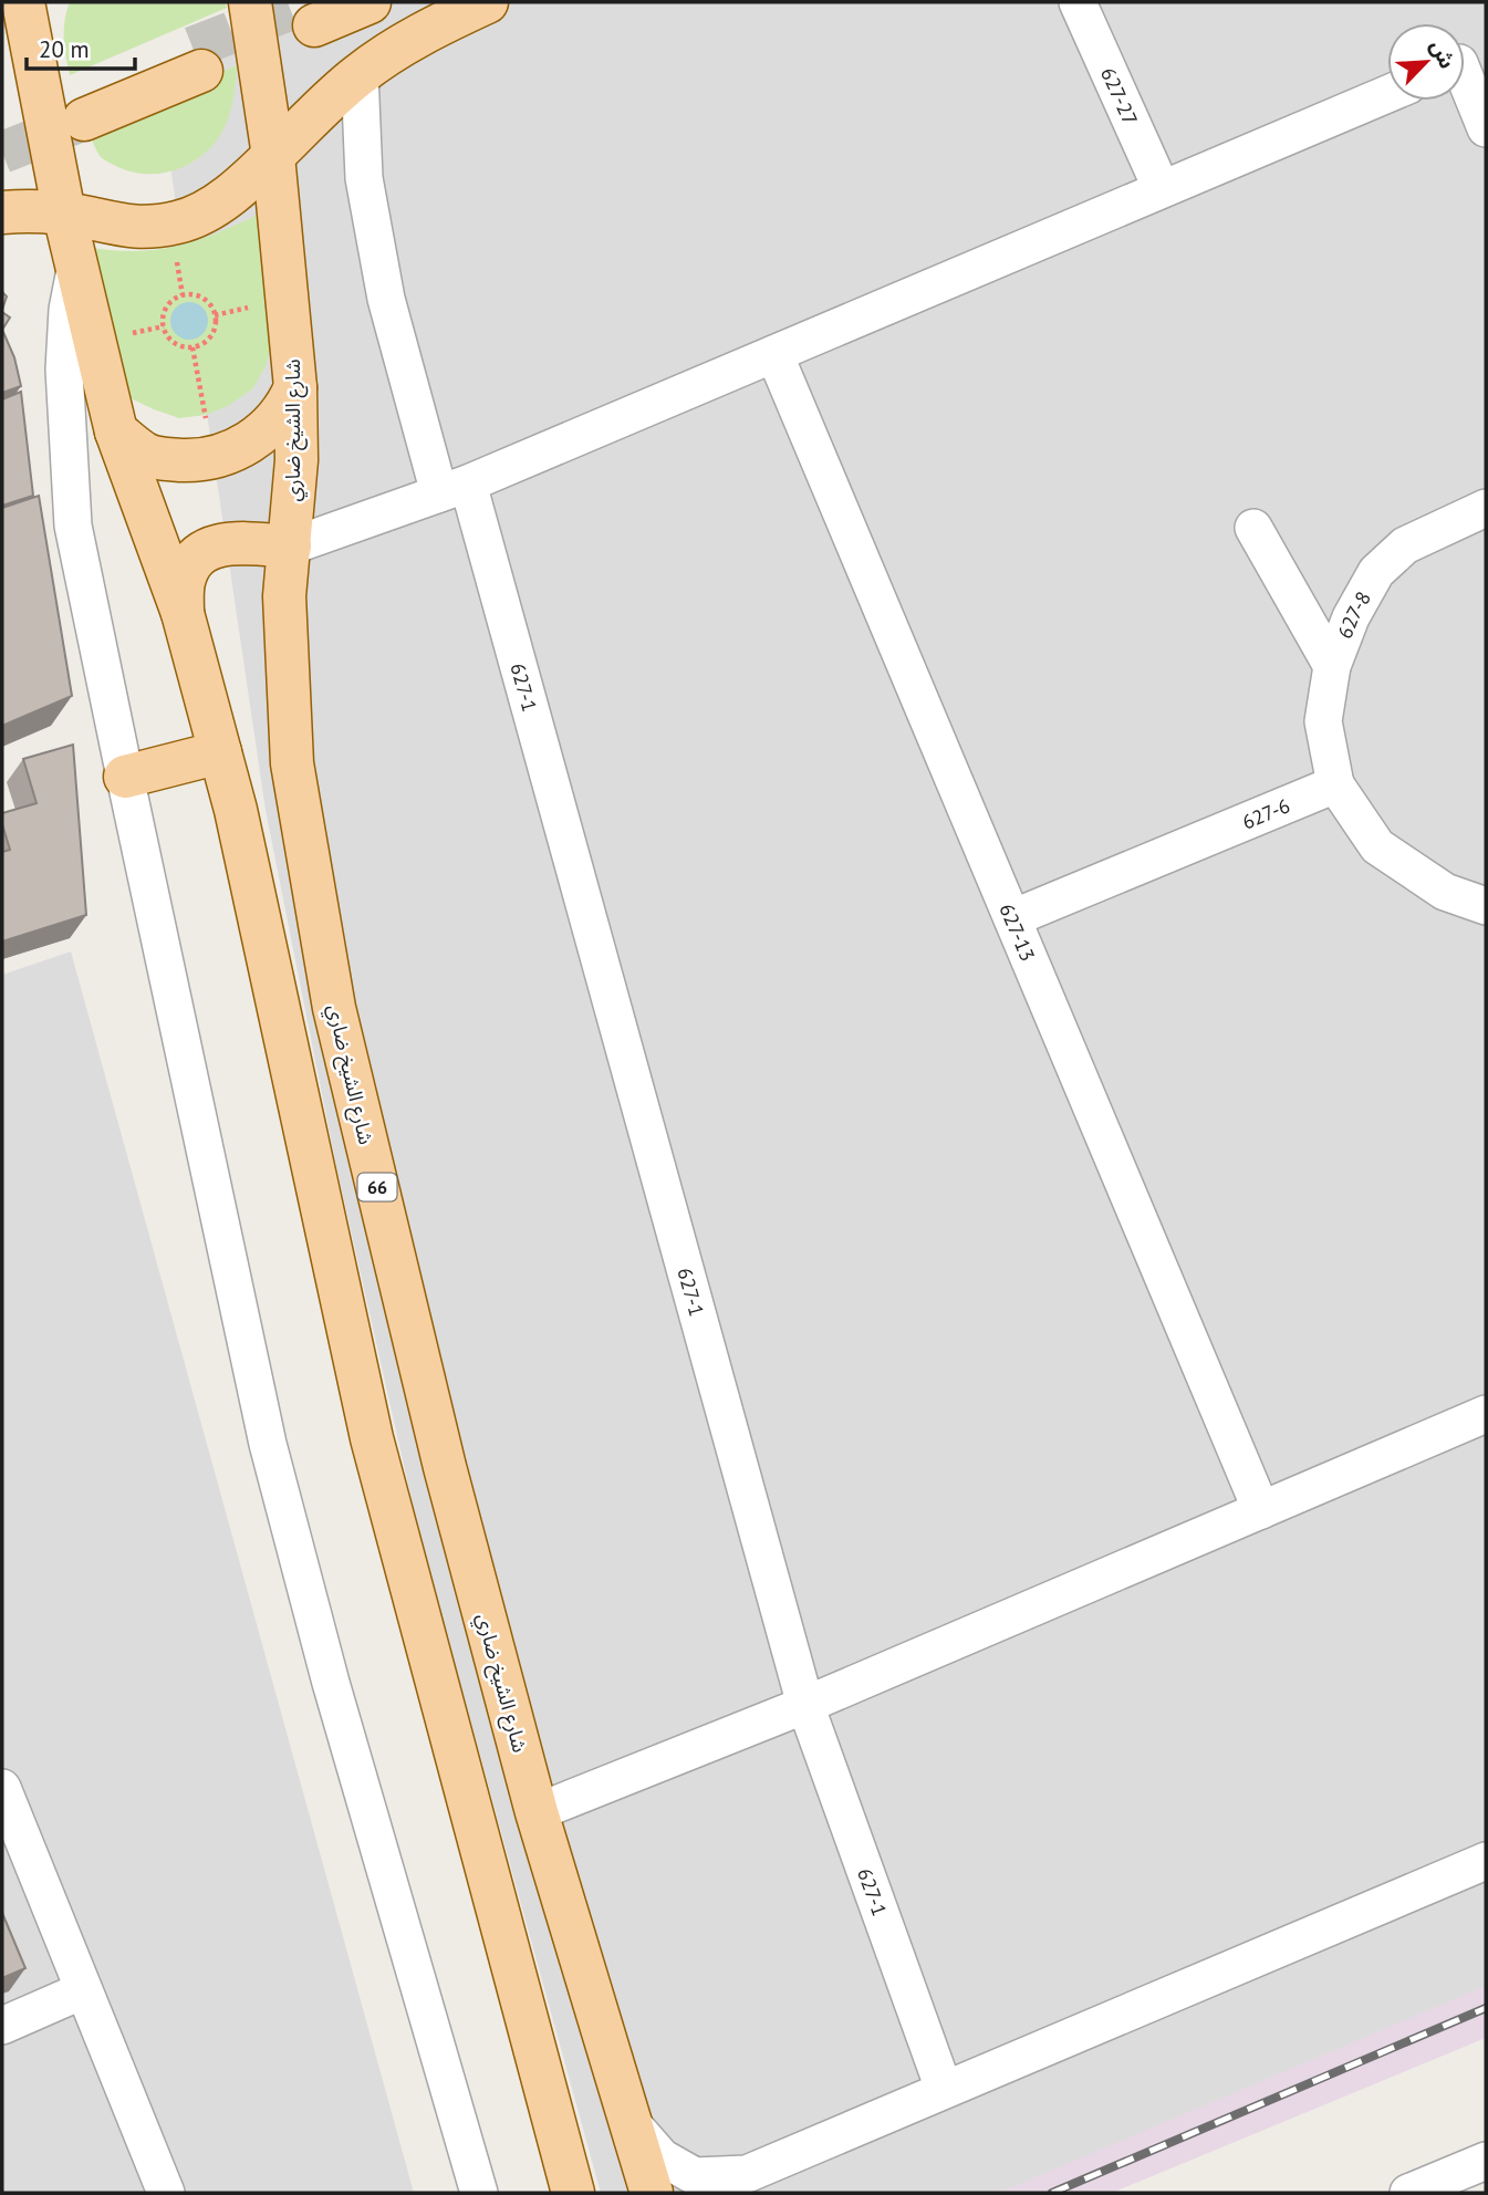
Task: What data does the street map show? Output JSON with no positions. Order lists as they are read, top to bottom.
{
  "streets": {
    "main road": ["شارع الشيخ ضاري", "66"],
    "street": [
      "627-27",
      "627-8",
      "627-1",
      "627-6",
      "627-13"
    ]
  },
  "crossings": [
    ["627-8", "627-6"],
    ["627-6", "627-13"]
  ],
  "scale_bar": "20 m",
  "north": "top right"
}
